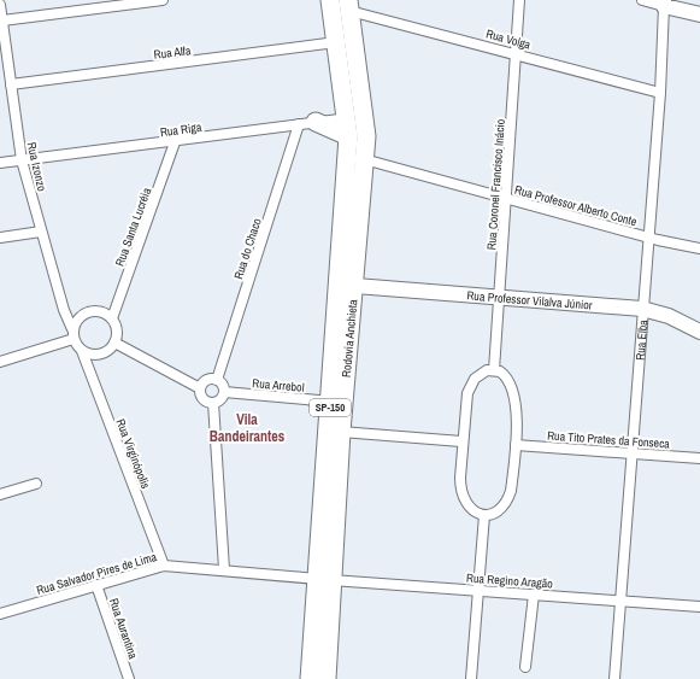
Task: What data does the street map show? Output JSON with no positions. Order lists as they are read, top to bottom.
{
  "streets": {
    "highway": ["Rodovia Anchieta", "SP-150"],
    "street": [
      "Rua Volga",
      "Rua Alfa",
      "Rua Riga",
      "Rua Izonzo",
      "Rua Coronel Francisco Inácio",
      "Rua Professor Alberto Conte",
      "Rua Santa Lucréia",
      "Rua do Chaco",
      "Rua Professor Vilalva Júnior",
      "Rua Elba",
      "Rua Arrebol",
      "Rua Tito Prates da Fonseca",
      "Rua Virginópolis",
      "Rua Salvador Pires de Lima",
      "Rua Regino Aragão",
      "Rua Aurantina"
    ]
  },
  "crossings": [
    ["Rua Volga", "Rua Coronel Francisco Inácio"],
    ["Rua Volga", "Rodovia Anchieta"],
    ["Rua Volga", "Rua Elba"],
    ["Rua Alfa", "Rua Izonzo"],
    ["Rua Alfa", "Rodovia Anchieta"],
    ["Rua Riga", "Rua Izonzo"],
    ["Rua Riga", "Rua Santa Lucréia"],
    ["Rua Riga", "Rua do Chaco"],
    ["Rua Riga", "Rodovia Anchieta"],
    ["Rua Izonzo", "Rua Santa Lucréia"],
    ["Rua Izonzo", "Rua Virginópolis"],
    ["Rua Coronel Francisco Inácio", "Rua Professor Alberto Conte"],
    ["Rua Coronel Francisco Inácio", "Rua Professor Vilalva Júnior"],
    ["Rua Professor Alberto Conte", "Rodovia Anchieta"],
    ["Rua Professor Alberto Conte", "Rua Elba"],
    ["Rua Santa Lucréia", "Rua Virginópolis"],
    ["Rua do Chaco", "Rua Arrebol"],
    ["Rua Professor Vilalva Júnior", "Rodovia Anchieta"],
    ["Rua Professor Vilalva Júnior", "Rua Elba"],
    ["Rodovia Anchieta", "Rua Arrebol"],
    ["Rodovia Anchieta", "Rua Salvador Pires de Lima"],
    ["Rodovia Anchieta", "Rua Regino Aragão"],
    ["Rua Elba", "Rua Tito Prates da Fonseca"],
    ["Rua Elba", "Rua Regino Aragão"],
    ["Rua Virginópolis", "Rua Salvador Pires de Lima"],
    ["Rua Salvador Pires de Lima", "Rua Regino Aragão"],
    ["Rua Salvador Pires de Lima", "Rua Aurantina"]
  ],
  "districts": ["Vila Bandeirantes"]
}
